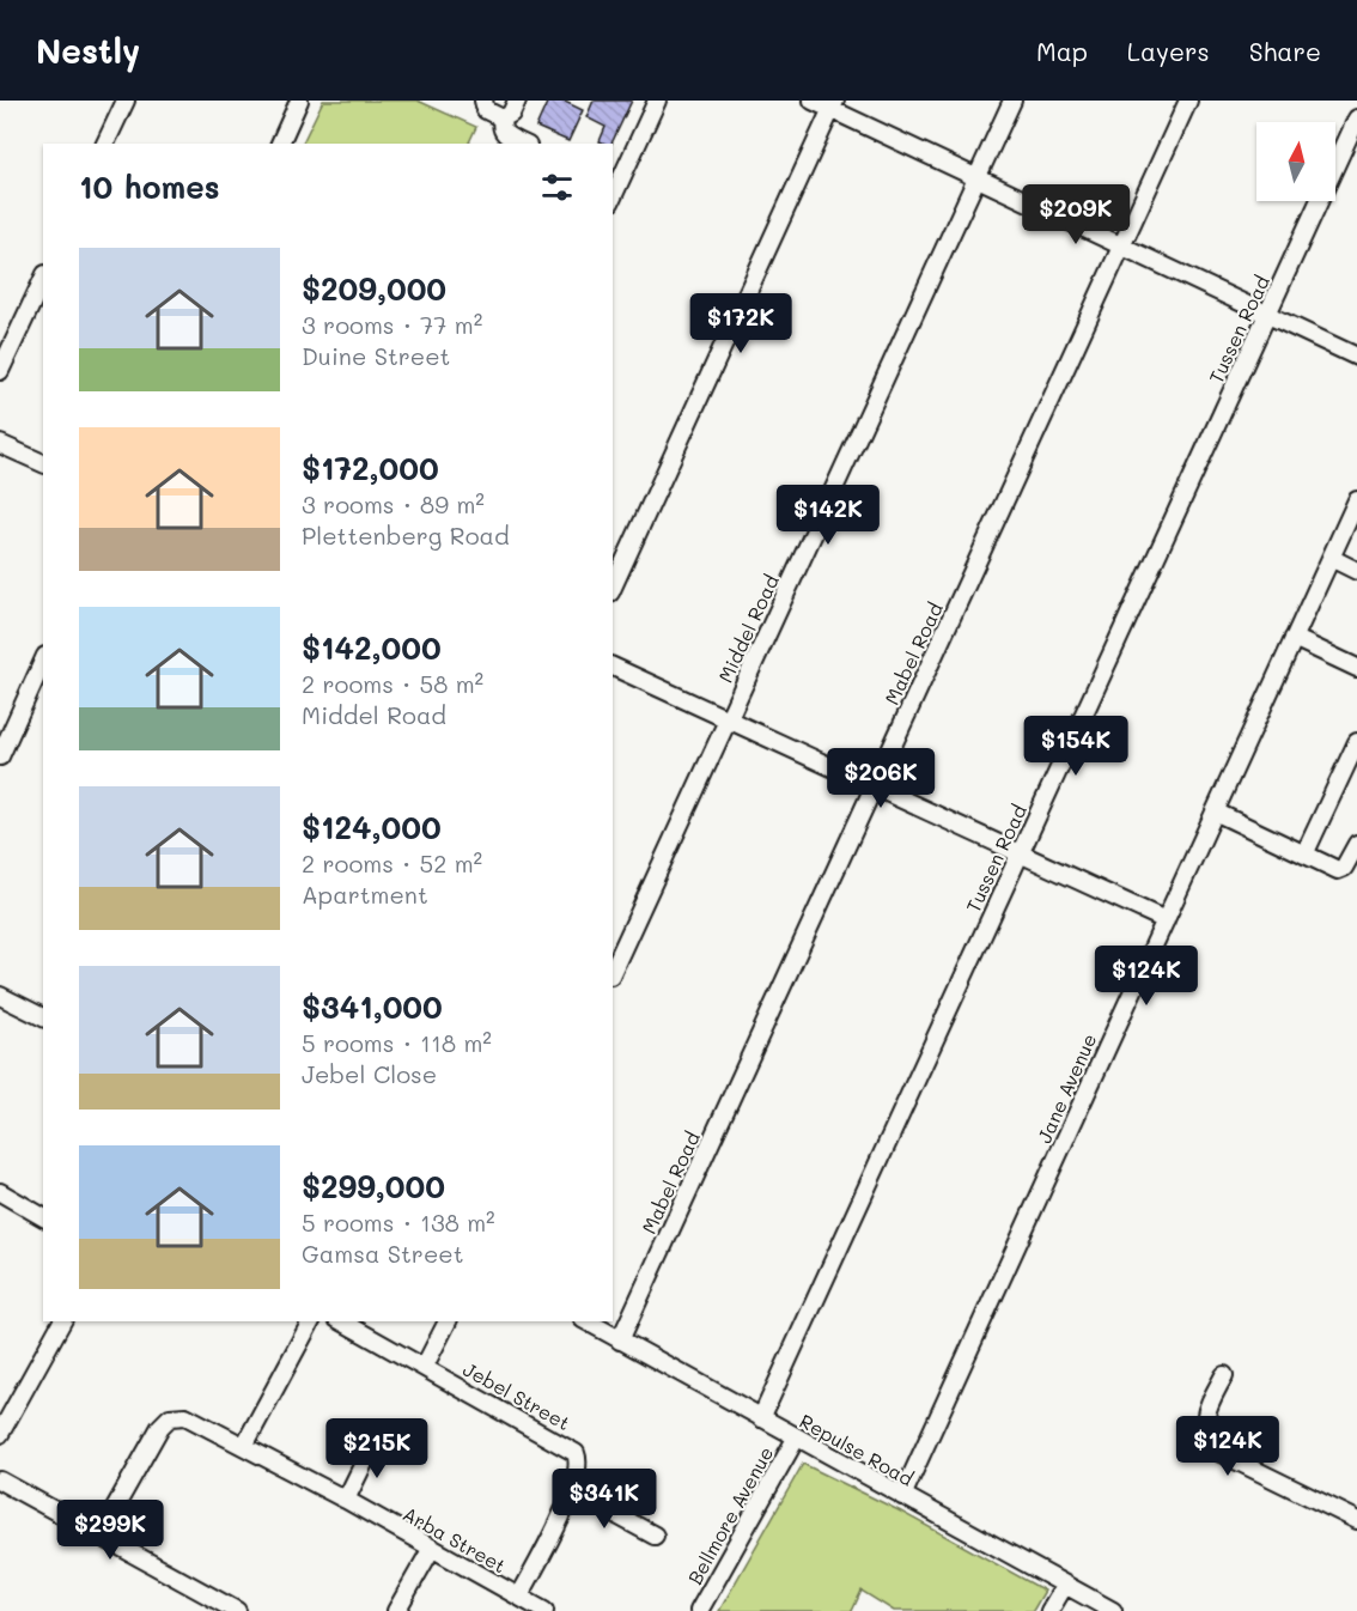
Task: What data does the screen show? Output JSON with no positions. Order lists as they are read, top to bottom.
{
  "streets": {
    "street": [
      "Tussen Road",
      "Middel Road",
      "Mabel Road",
      "Jane Avenue",
      "Jebel Street",
      "Repulse Road",
      "Bellmore Avenue",
      "Arba Street"
    ]
  },
  "crossings": [
    ["Tussen Road", "Repulse Road"],
    ["Mabel Road", "Repulse Road"],
    ["Jane Avenue", "Repulse Road"],
    ["Jebel Street", "Arba Street"],
    ["Repulse Road", "Bellmore Avenue"]
  ],
  "north": "top",
  "page": {
    "header": "Nestly",
    "nav": ["Map", "Layers", "Share"],
    "heading": "10 homes",
    "price": [
      "$209K",
      "$172K",
      "$142K",
      "$154K",
      "$206K",
      "$124K",
      "$124K",
      "$215K",
      "$341K",
      "$299K"
    ],
    "list": [
      {
        "name": "$209,000",
        "note": "3 rooms · 77 m² · Duine Street"
      },
      {
        "name": "$172,000",
        "note": "3 rooms · 89 m² · Plettenberg Road"
      },
      {
        "name": "$142,000",
        "note": "2 rooms · 58 m² · Middel Road"
      },
      {
        "name": "$124,000",
        "note": "2 rooms · 52 m² · Apartment"
      },
      {
        "name": "$341,000",
        "note": "5 rooms · 118 m² · Jebel Close"
      },
      {
        "name": "$299,000",
        "note": "5 rooms · 138 m² · Gamsa Street"
      }
    ]
  }
}
